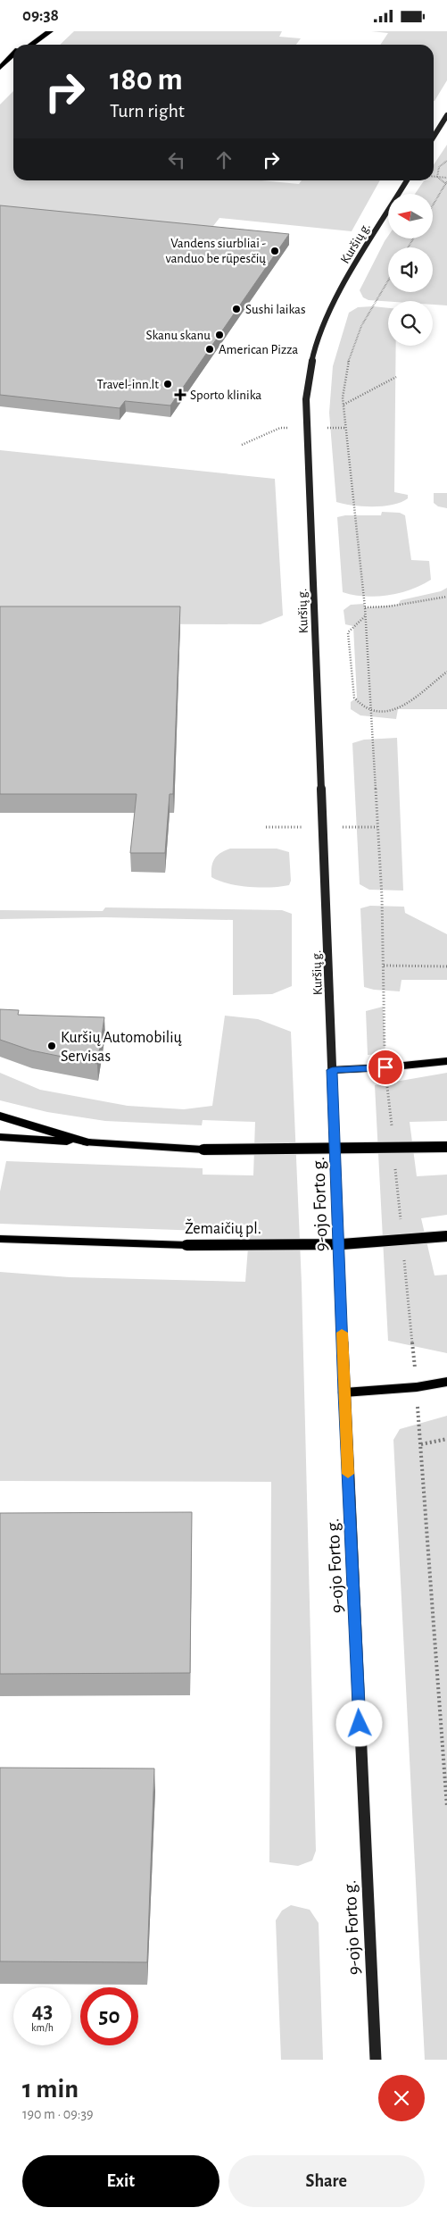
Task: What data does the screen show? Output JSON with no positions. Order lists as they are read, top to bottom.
{
  "streets": {
    "main road": ["Kuršių g.", "9-ojo Forto g.", "Žemaičių pl."]
  },
  "crossings": [
    ["Kuršių g.", "9-ojo Forto g."]
  ],
  "places": {
    "other": [
      "Vandens siurbliai - vanduo be rūpesčių",
      "Sushi laikas",
      "Skanu skanu",
      "American Pizza",
      "Travel-inn.lt",
      "Kuršių Automobilių Servisas"
    ],
    "health": ["Sporto klinika"]
  },
  "north": "left",
  "page": {
    "status": "09:38",
    "turn": ["180 m", "Turn right"],
    "speed": "43 km/h",
    "limit": "50",
    "heading": ["1 min", "190 m · 09:39"],
    "buttons": ["Exit", "Share"]
  }
}
